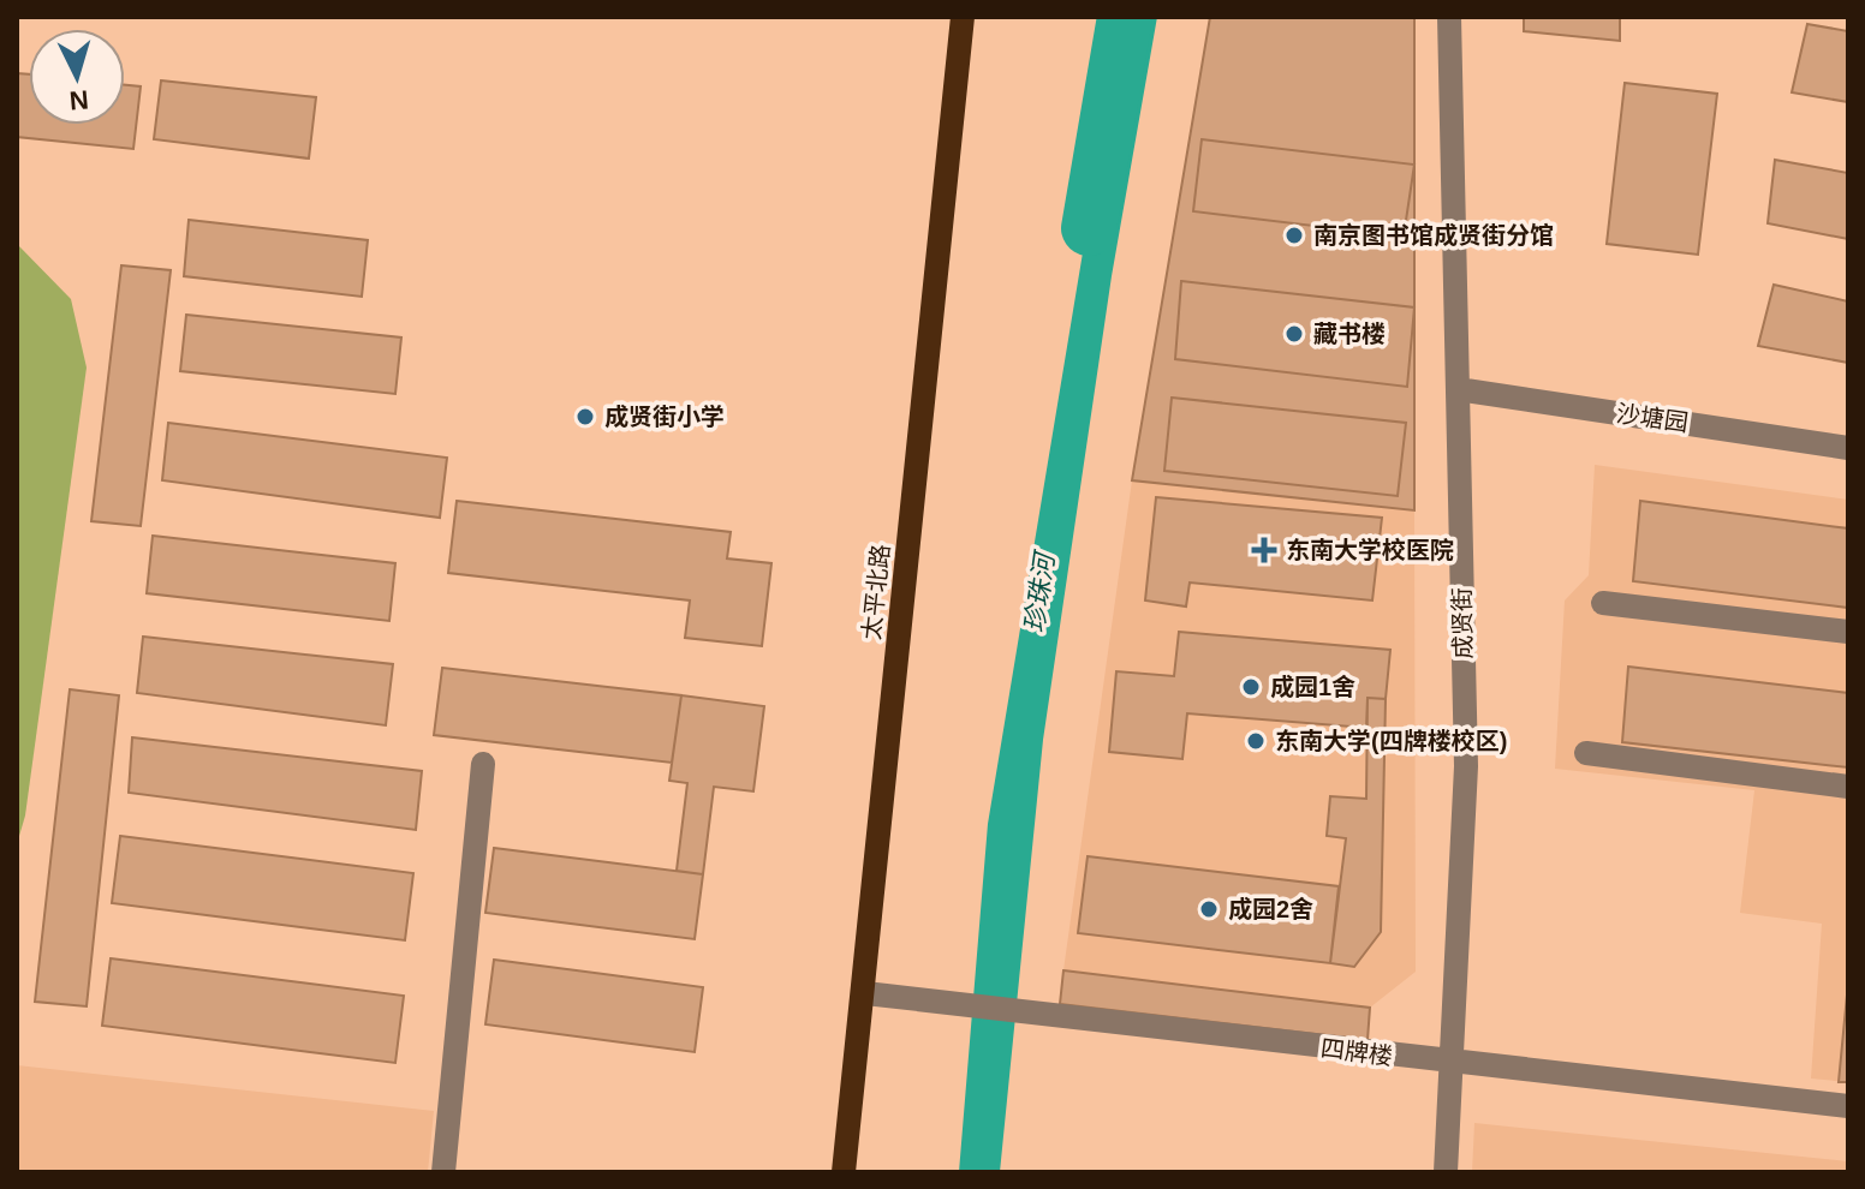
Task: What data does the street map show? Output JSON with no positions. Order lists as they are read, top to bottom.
{
  "streets": {
    "main road": ["太平北路"],
    "street": ["沙塘园", "成贤街", "四牌楼"]
  },
  "crossings": [
    ["沙塘园", "成贤街"],
    ["太平北路", "四牌楼"],
    ["成贤街", "四牌楼"]
  ],
  "water": ["珍珠河"],
  "places": {
    "other": [
      "南京图书馆成贤街分馆",
      "藏书楼",
      "成贤街小学",
      "成园1舍",
      "东南大学(四牌楼校区)",
      "成园2舍"
    ],
    "health": ["东南大学校医院"]
  },
  "north": "bottom"
}
